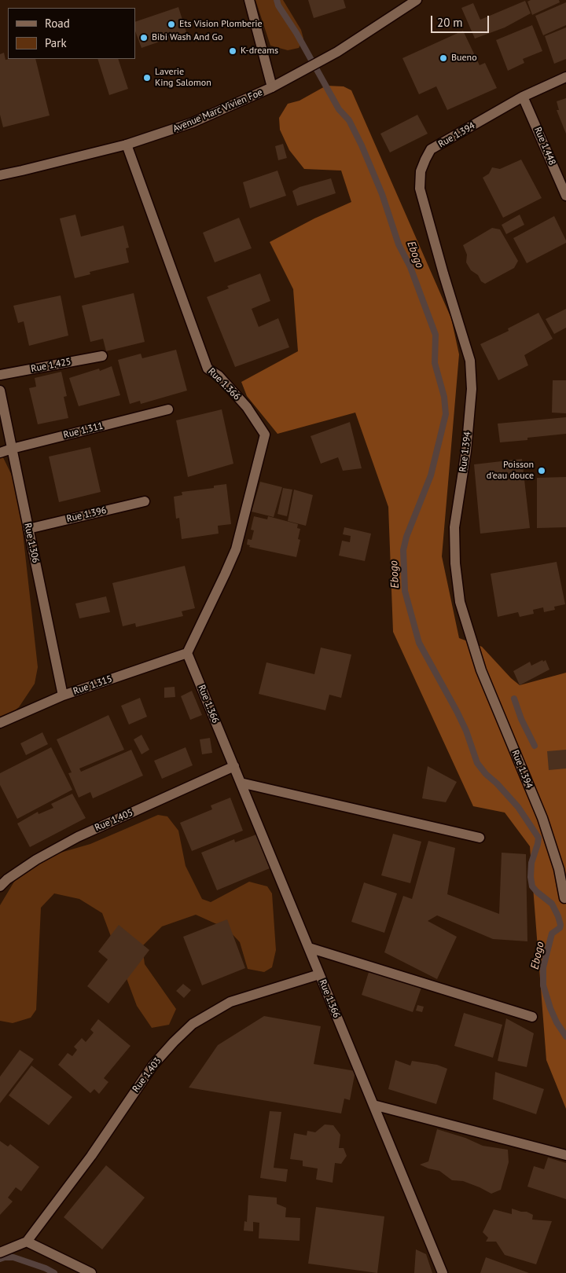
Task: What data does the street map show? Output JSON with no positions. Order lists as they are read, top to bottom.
{
  "streets": {
    "street": [
      "Avenue Marc Vivien Foe",
      "Rue 1.394",
      "Rue 1.448",
      "Rue 1.425",
      "Rue 1.366",
      "Rue 1.311",
      "Rue 1.396",
      "Rue 1.306",
      "Rue 1.315",
      "Rue 1.405",
      "Rue 1.403"
    ]
  },
  "crossings": [
    ["Avenue Marc Vivien Foe", "Rue 1.366"],
    ["Rue 1.394", "Rue 1.448"],
    ["Rue 1.366", "Rue 1.315"],
    ["Rue 1.366", "Rue 1.405"],
    ["Rue 1.366", "Rue 1.403"],
    ["Rue 1.311", "Rue 1.306"],
    ["Rue 1.396", "Rue 1.306"],
    ["Rue 1.306", "Rue 1.315"]
  ],
  "water": ["Ebogo"],
  "places": [
    "Ets Vision Plomberie",
    "Bibi Wash And Go",
    "K-dreams",
    "Bueno",
    "Laverie King Salomon",
    "Poisson d'eau douce"
  ],
  "legend": ["Road", "Park"],
  "scale_bar": "20 m"
}
